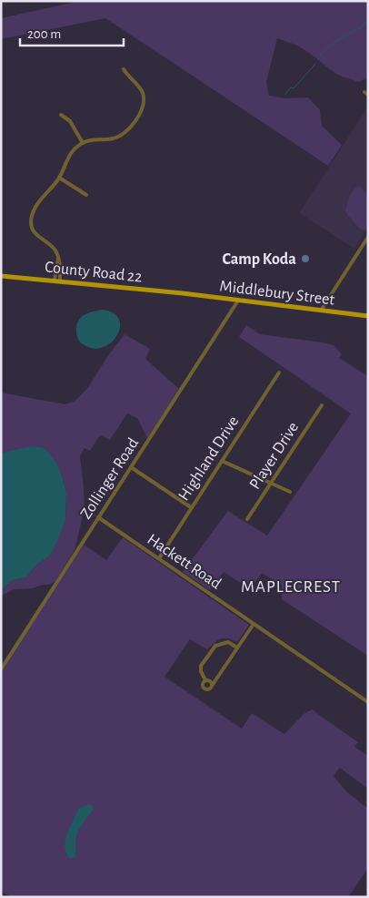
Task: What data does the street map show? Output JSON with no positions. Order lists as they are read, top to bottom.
{
  "streets": {
    "main road": ["County Road 22", "Middlebury Street"],
    "street": [
      "Player Drive",
      "Highland Drive",
      "Zollinger Road",
      "Hackett Road"
    ]
  },
  "crossings": [
    ["County Road 22", "Middlebury Street"],
    ["Middlebury Street", "Zollinger Road"],
    ["Highland Drive", "Hackett Road"],
    ["Zollinger Road", "Hackett Road"]
  ],
  "districts": ["MAPLECREST"],
  "places": ["Camp Koda"],
  "scale_bar": "200 m"
}
